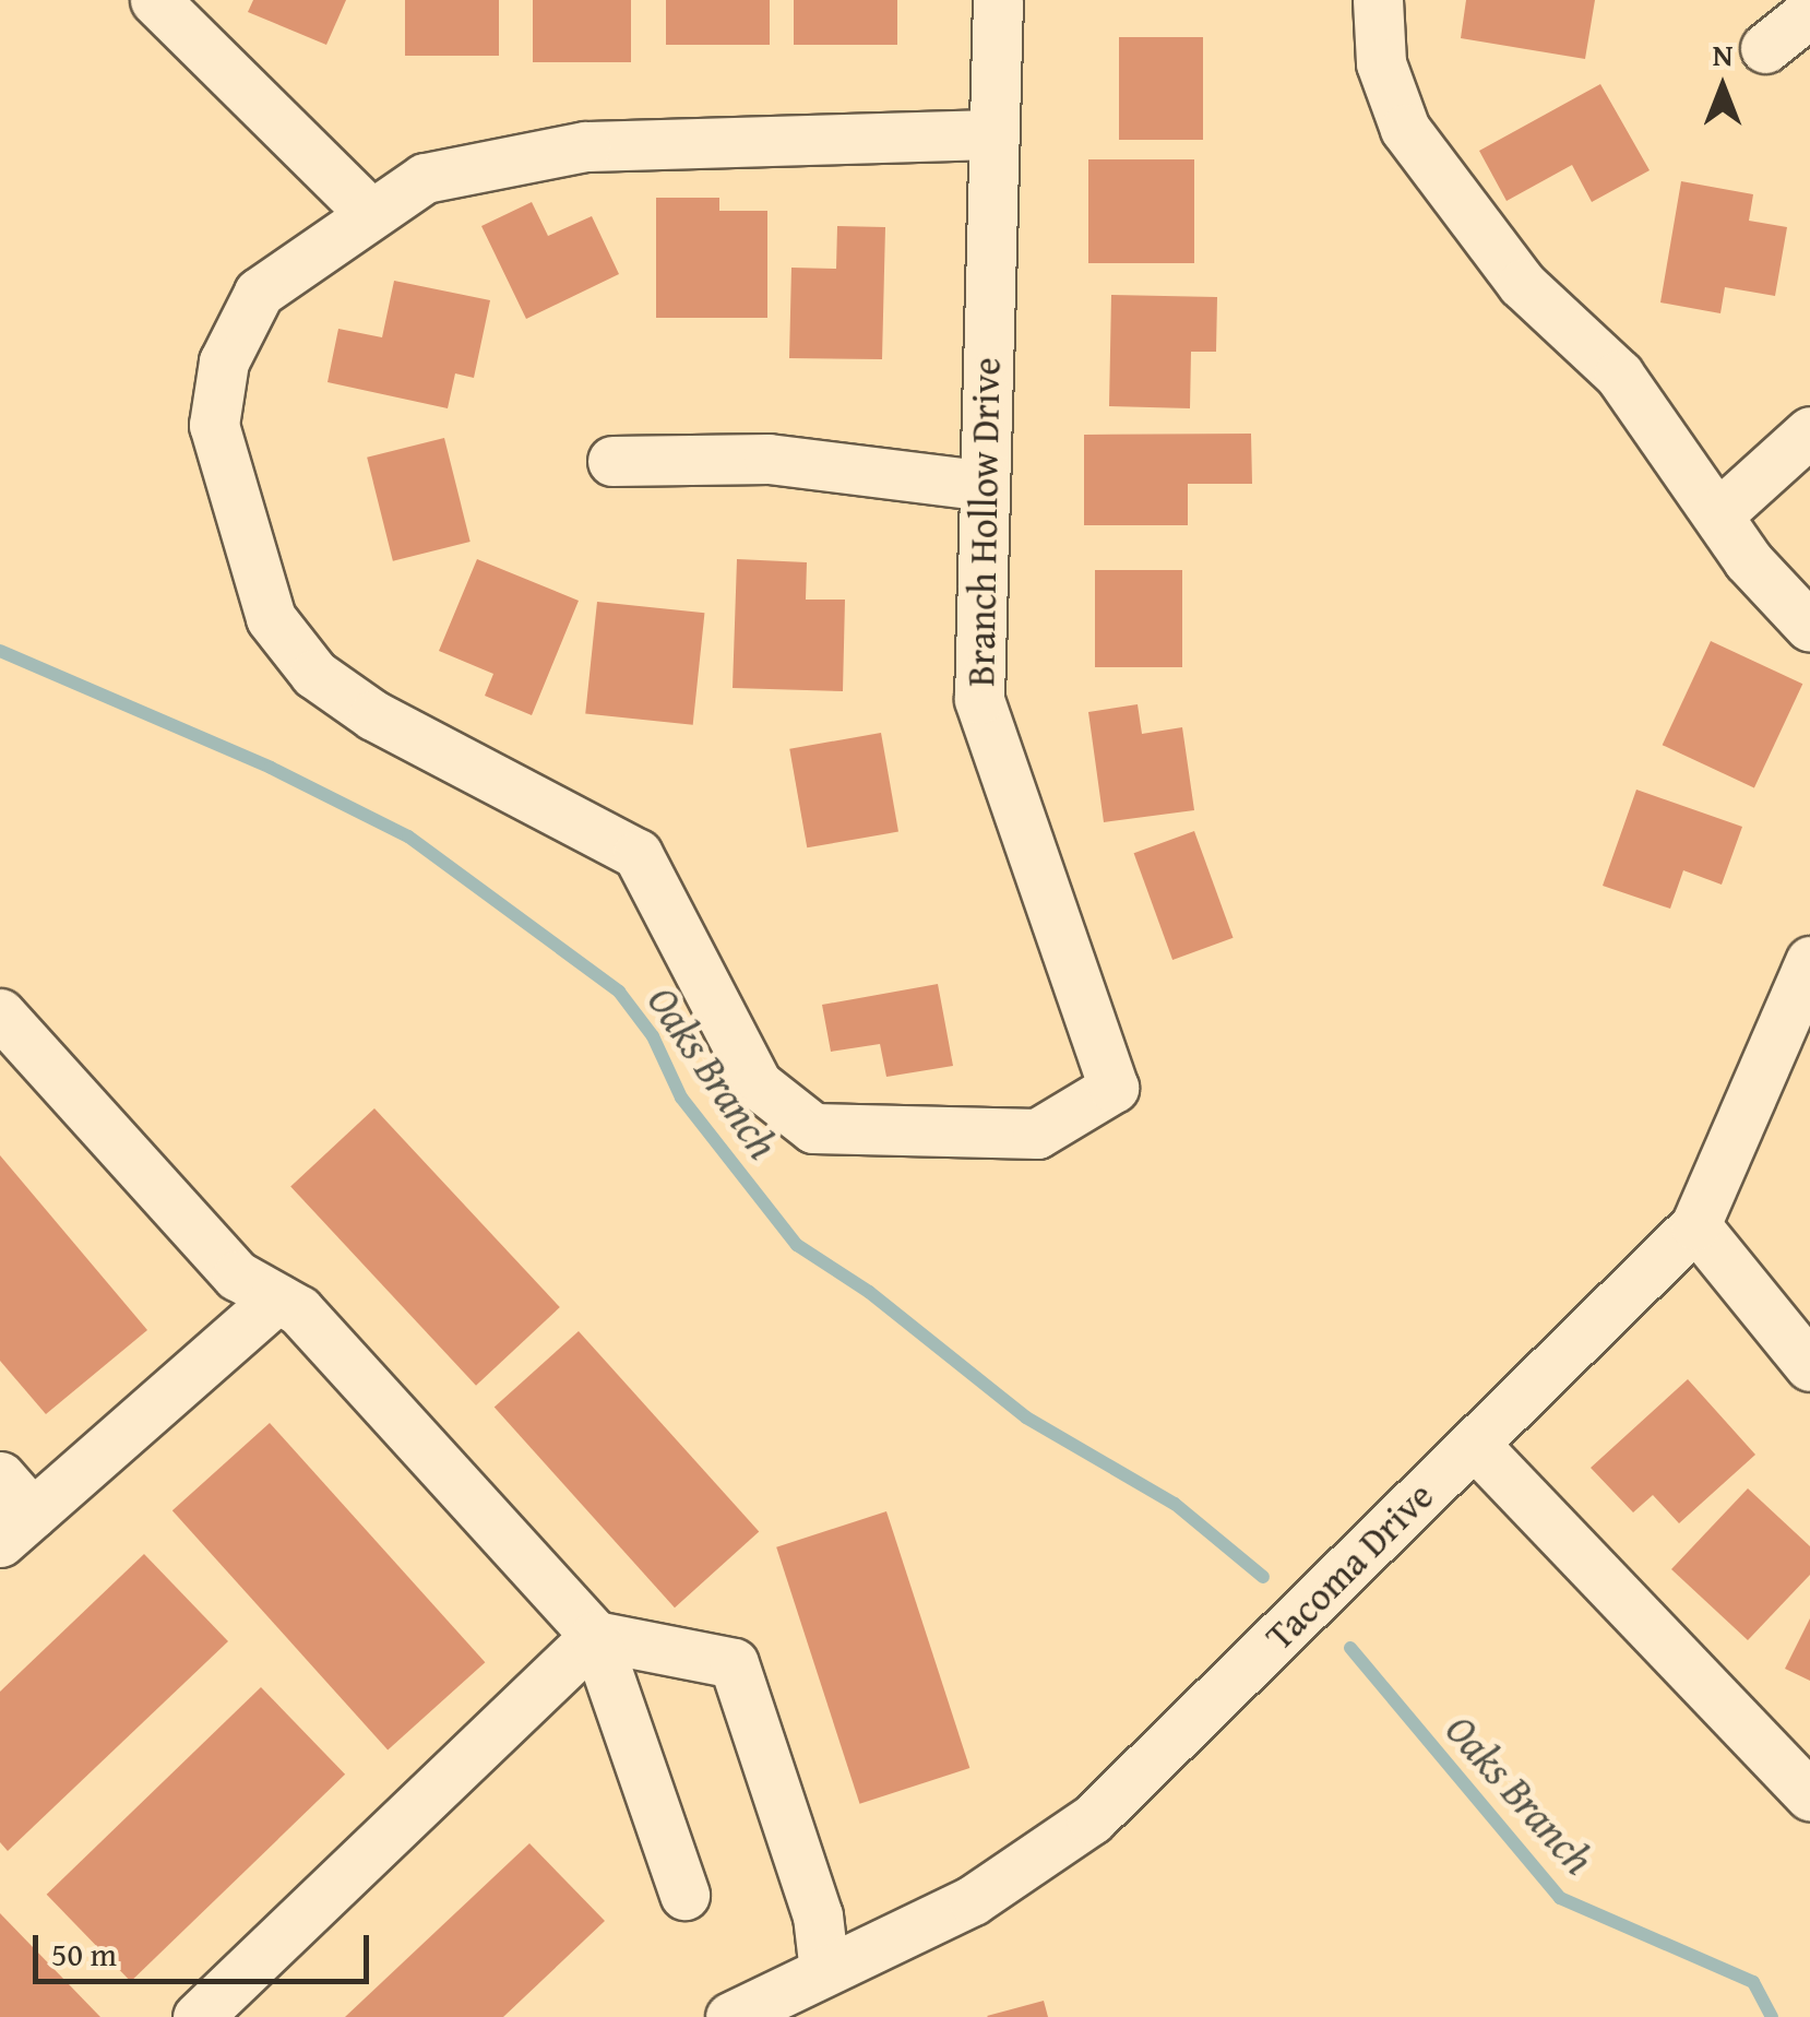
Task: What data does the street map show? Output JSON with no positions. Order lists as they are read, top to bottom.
{
  "streets": {
    "street": ["Branch Hollow Drive", "Tacoma Drive"]
  },
  "water": ["Oaks Branch"],
  "scale_bar": "50 m",
  "north": "top"
}
